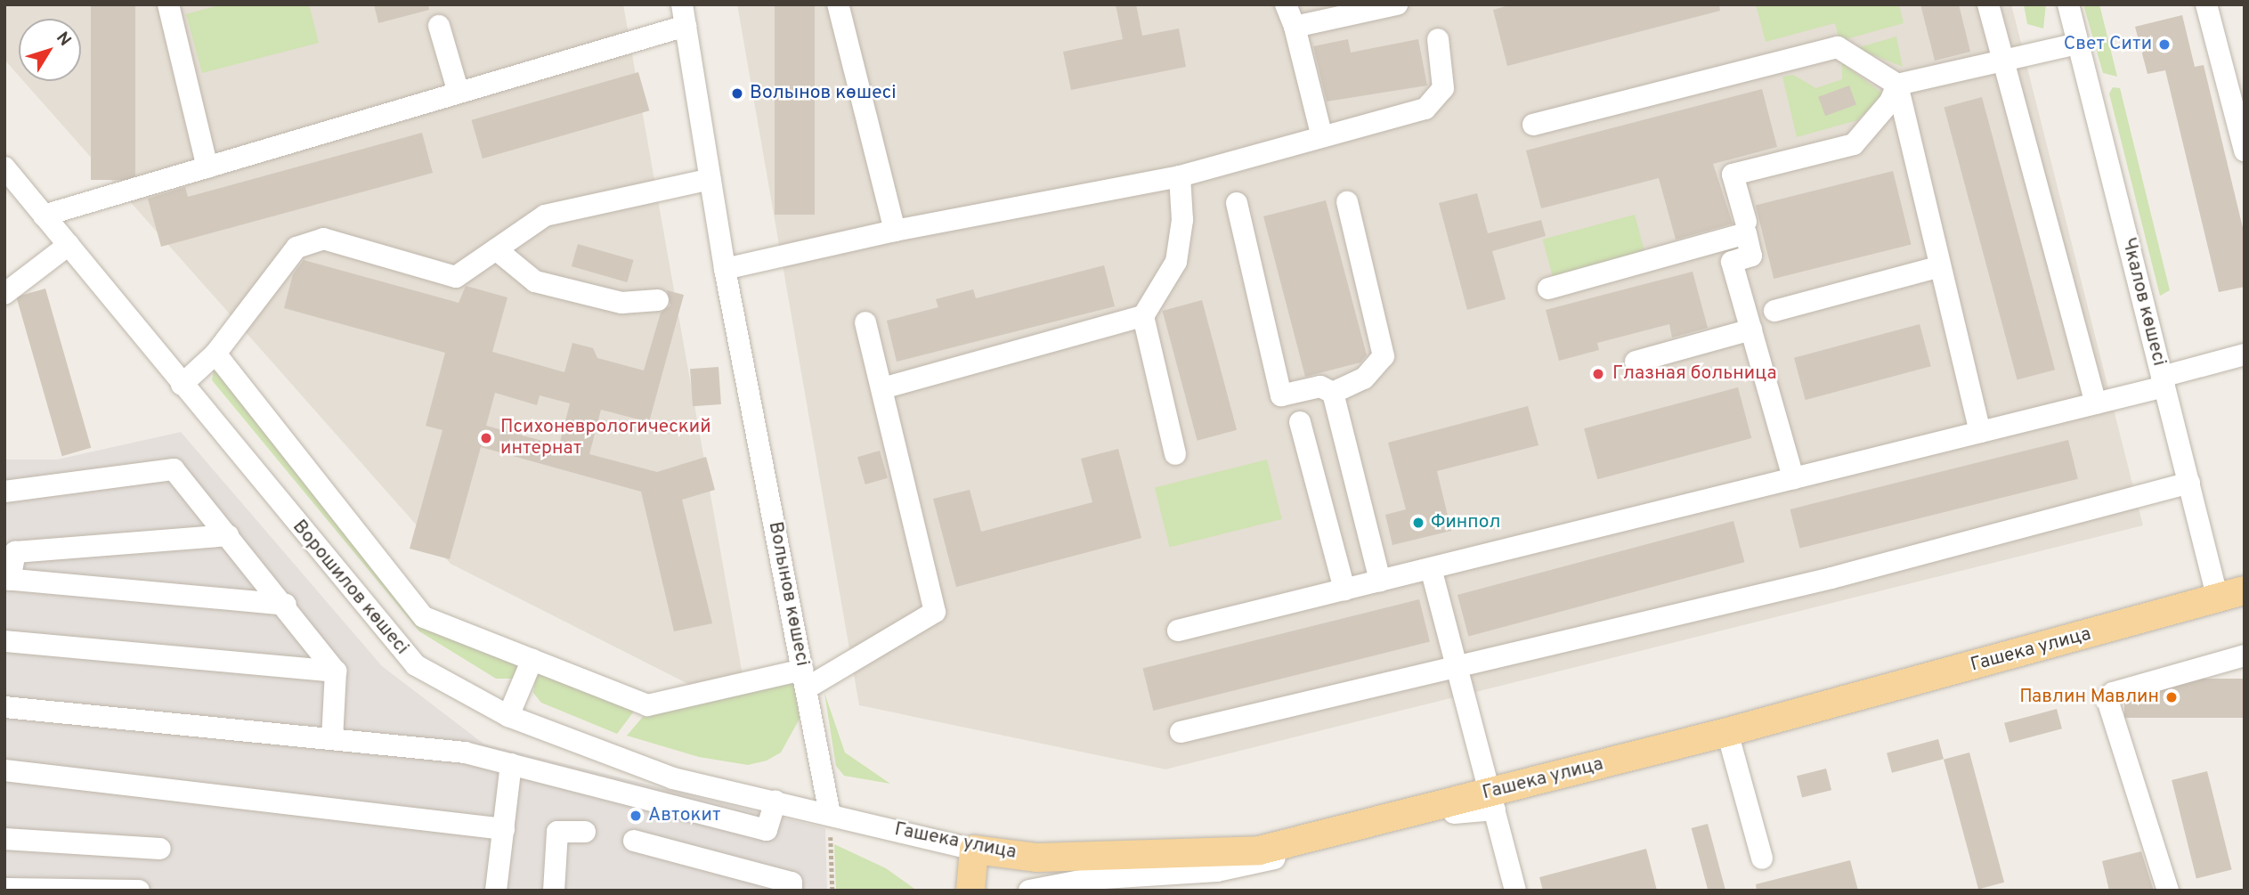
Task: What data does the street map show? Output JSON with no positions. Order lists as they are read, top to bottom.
{
  "streets": {
    "main road": ["Гашека улица"],
    "street": ["Чкалов көшесі", "Ворошилов көшесі", "Волынов көшесі"]
  },
  "crossings": [
    ["Чкалов көшесі", "Гашека улица"],
    ["Ворошилов көшесі", "Волынов көшесі"],
    ["Ворошилов көшесі", "Гашека улица"],
    ["Волынов көшесі", "Гашека улица"]
  ],
  "places": [
    "Свет Сити",
    "Волынов көшесі",
    "Глазная больница",
    "Психоневрологический интернат",
    "Финпол",
    "Павлин Мавлин",
    "Автокит"
  ],
  "north": "top right"
}
